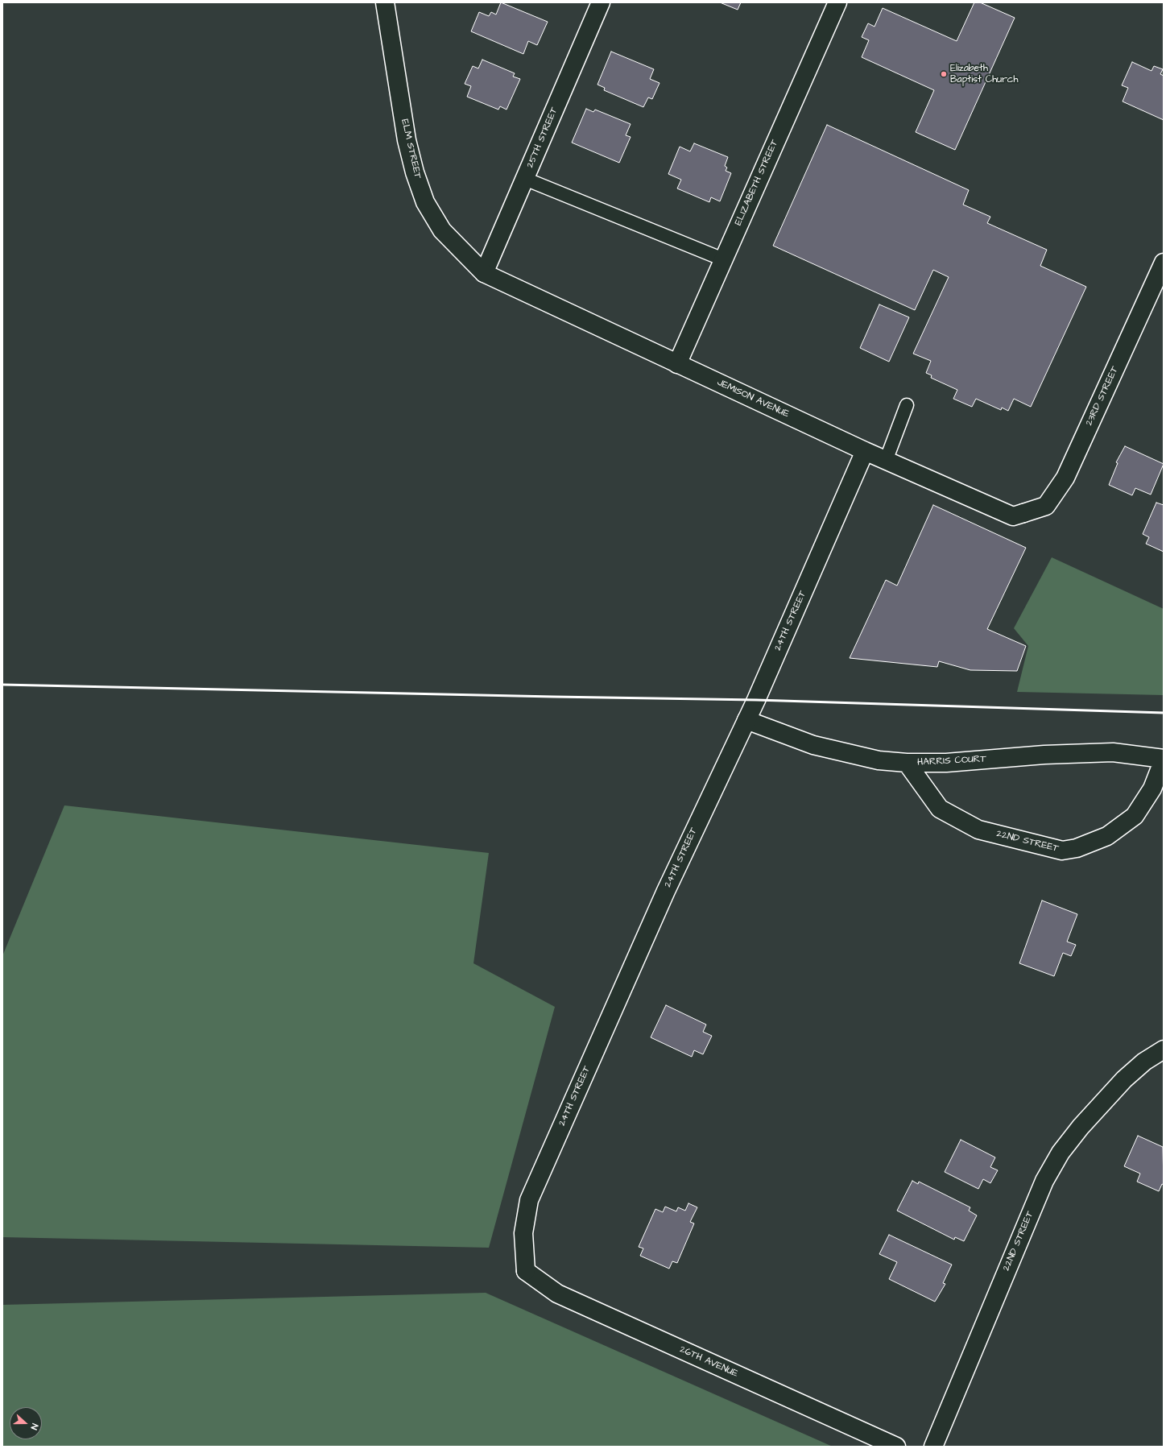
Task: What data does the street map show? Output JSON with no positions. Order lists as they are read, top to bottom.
{
  "streets": {
    "street": [
      "25TH STREET",
      "ELM STREET",
      "ELIZABETH STREET",
      "23RD STREET",
      "JEMISON AVENUE",
      "24TH STREET",
      "HARRIS COURT",
      "22ND STREET",
      "26TH AVENUE"
    ]
  },
  "crossings": [
    ["25TH STREET", "ELM STREET"],
    ["25TH STREET", "JEMISON AVENUE"],
    ["ELM STREET", "JEMISON AVENUE"],
    ["ELIZABETH STREET", "JEMISON AVENUE"],
    ["23RD STREET", "JEMISON AVENUE"],
    ["JEMISON AVENUE", "24TH STREET"],
    ["24TH STREET", "HARRIS COURT"],
    ["24TH STREET", "26TH AVENUE"],
    ["HARRIS COURT", "22ND STREET"]
  ],
  "places": ["Elizabeth Baptist Church"],
  "north": "right"
}
